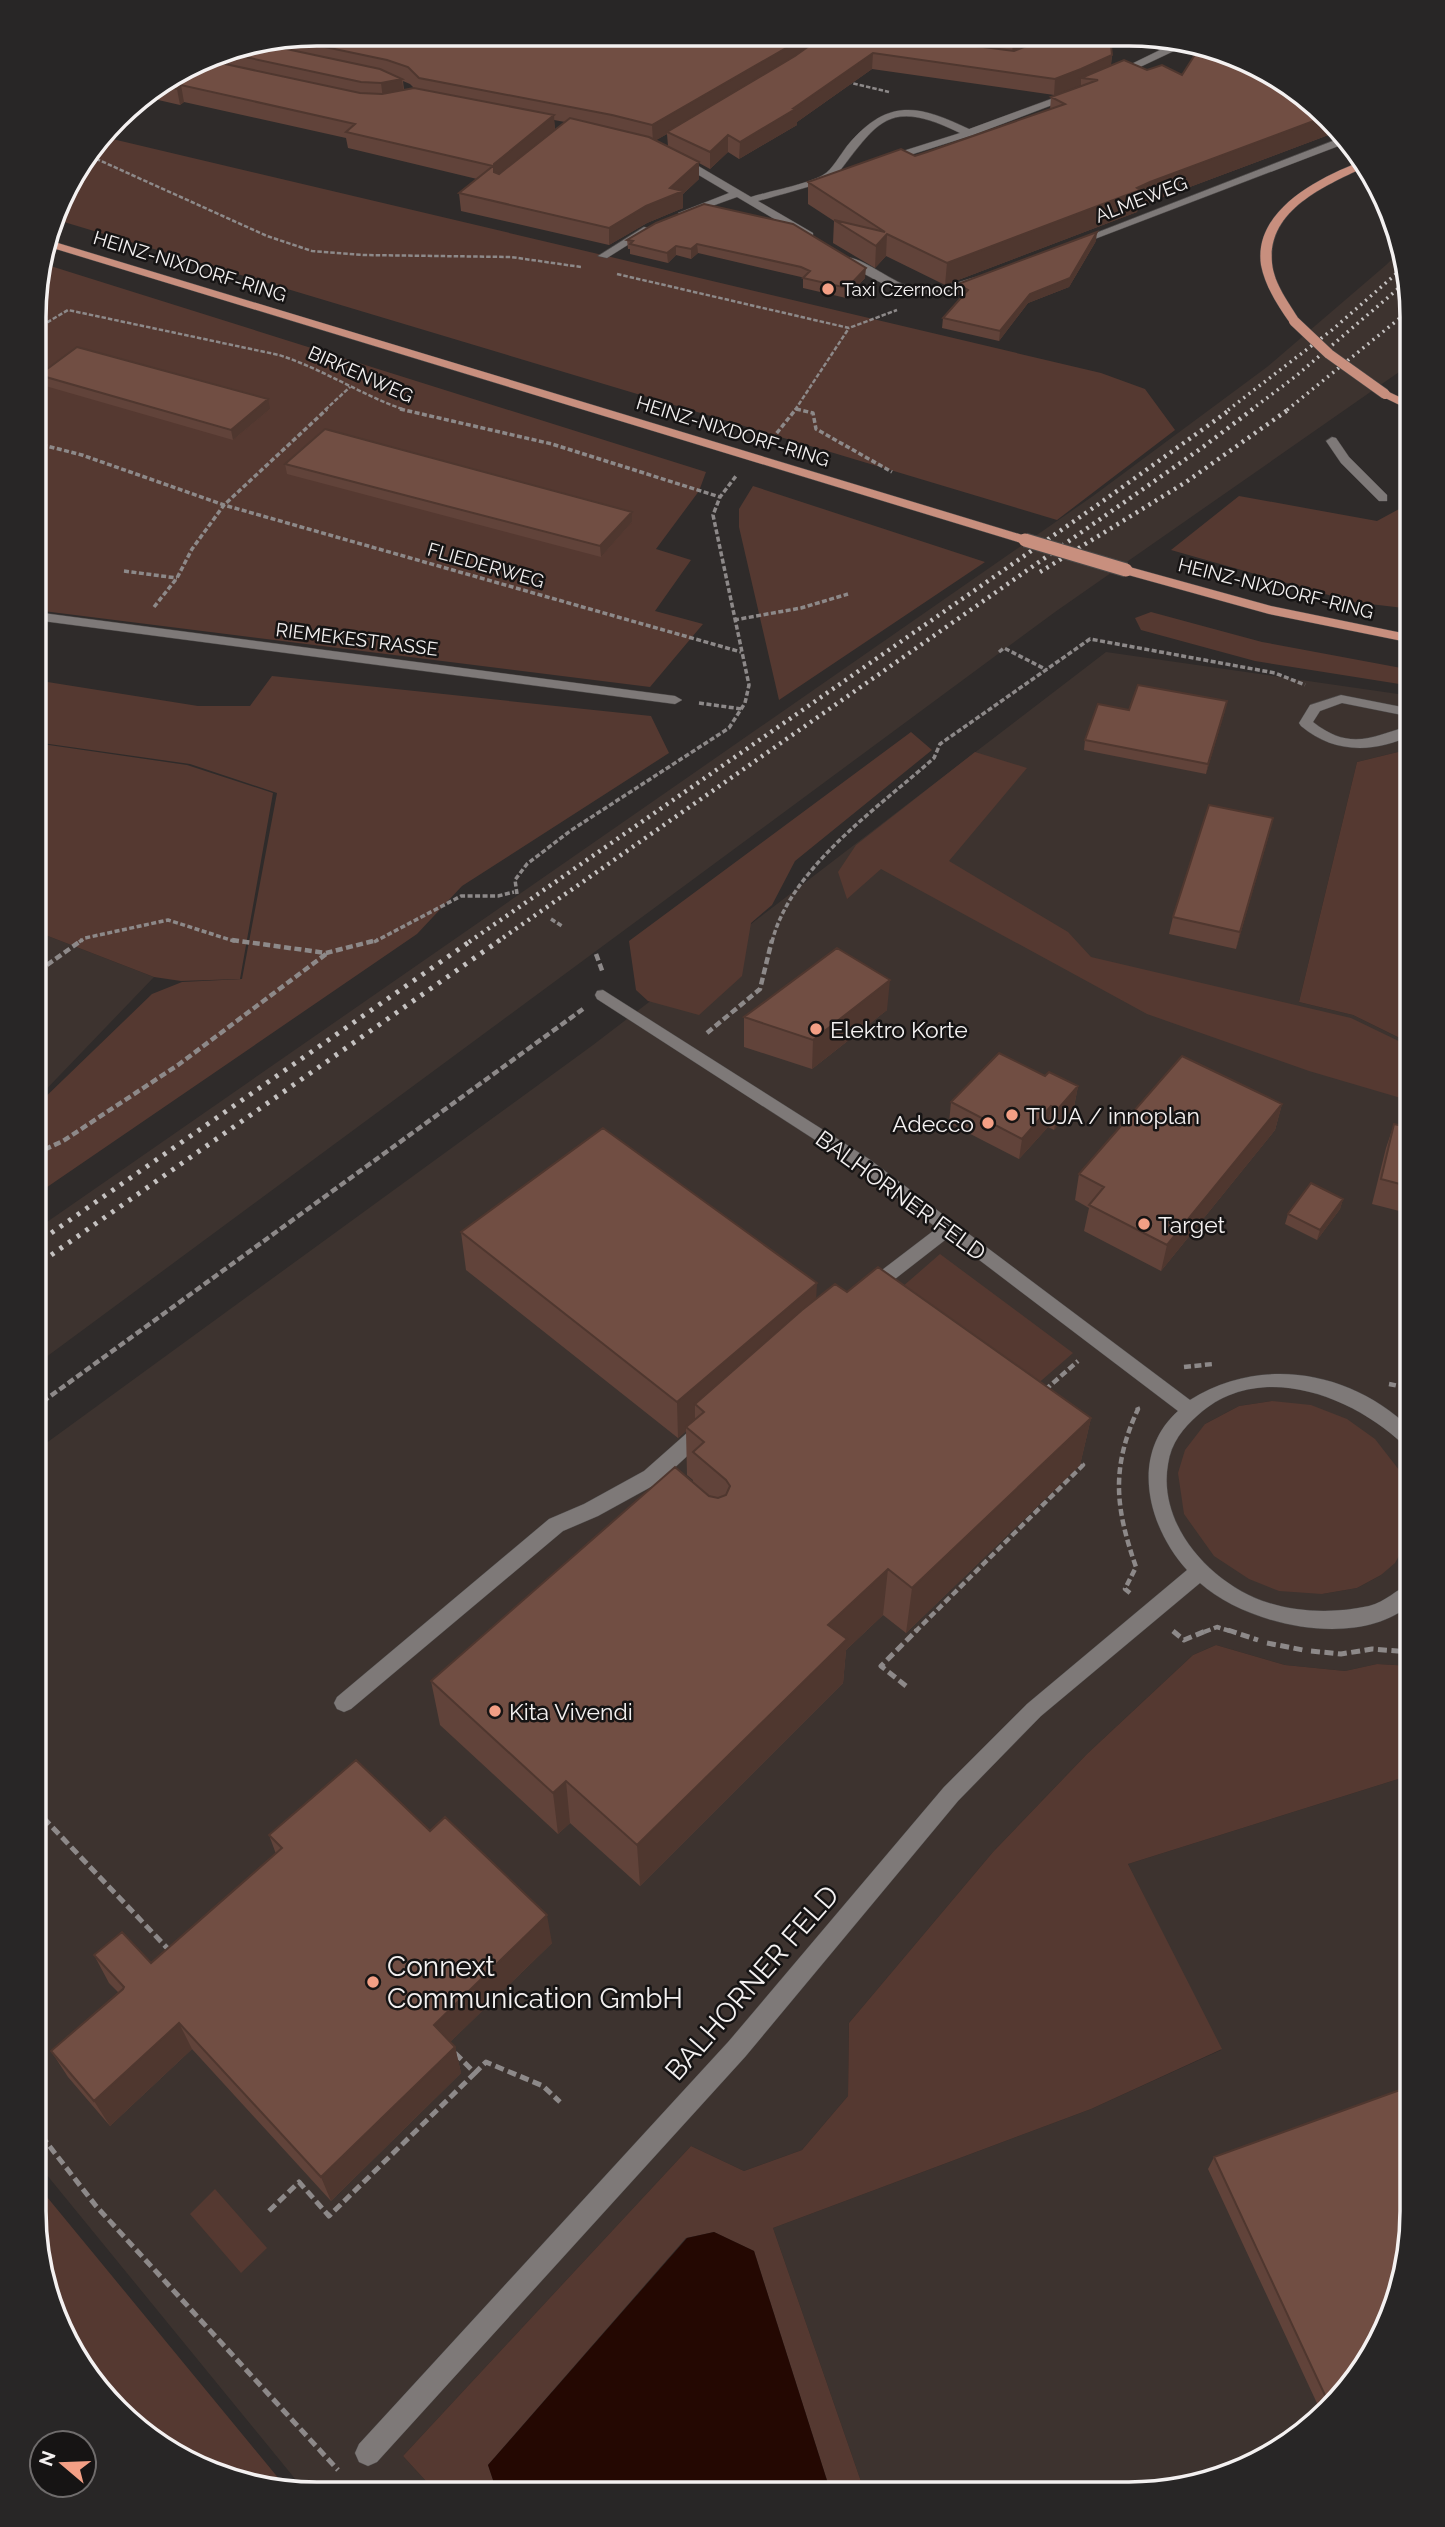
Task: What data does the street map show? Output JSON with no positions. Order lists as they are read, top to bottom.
{
  "streets": {
    "main road": ["HEINZ-NIXDORF-RING"],
    "street": ["ALMEWEG", "RIEMEKESTRASSE", "BALHORNER FELD"],
    "path": ["BIRKENWEG", "FLIEDERWEG"]
  },
  "places": [
    "Taxi Czernoch",
    "Elektro Korte",
    "TUJA / innoplan",
    "Adecco",
    "Target",
    "Kita Vivendi",
    "Connext Communication GmbH"
  ],
  "north": "left"
}
